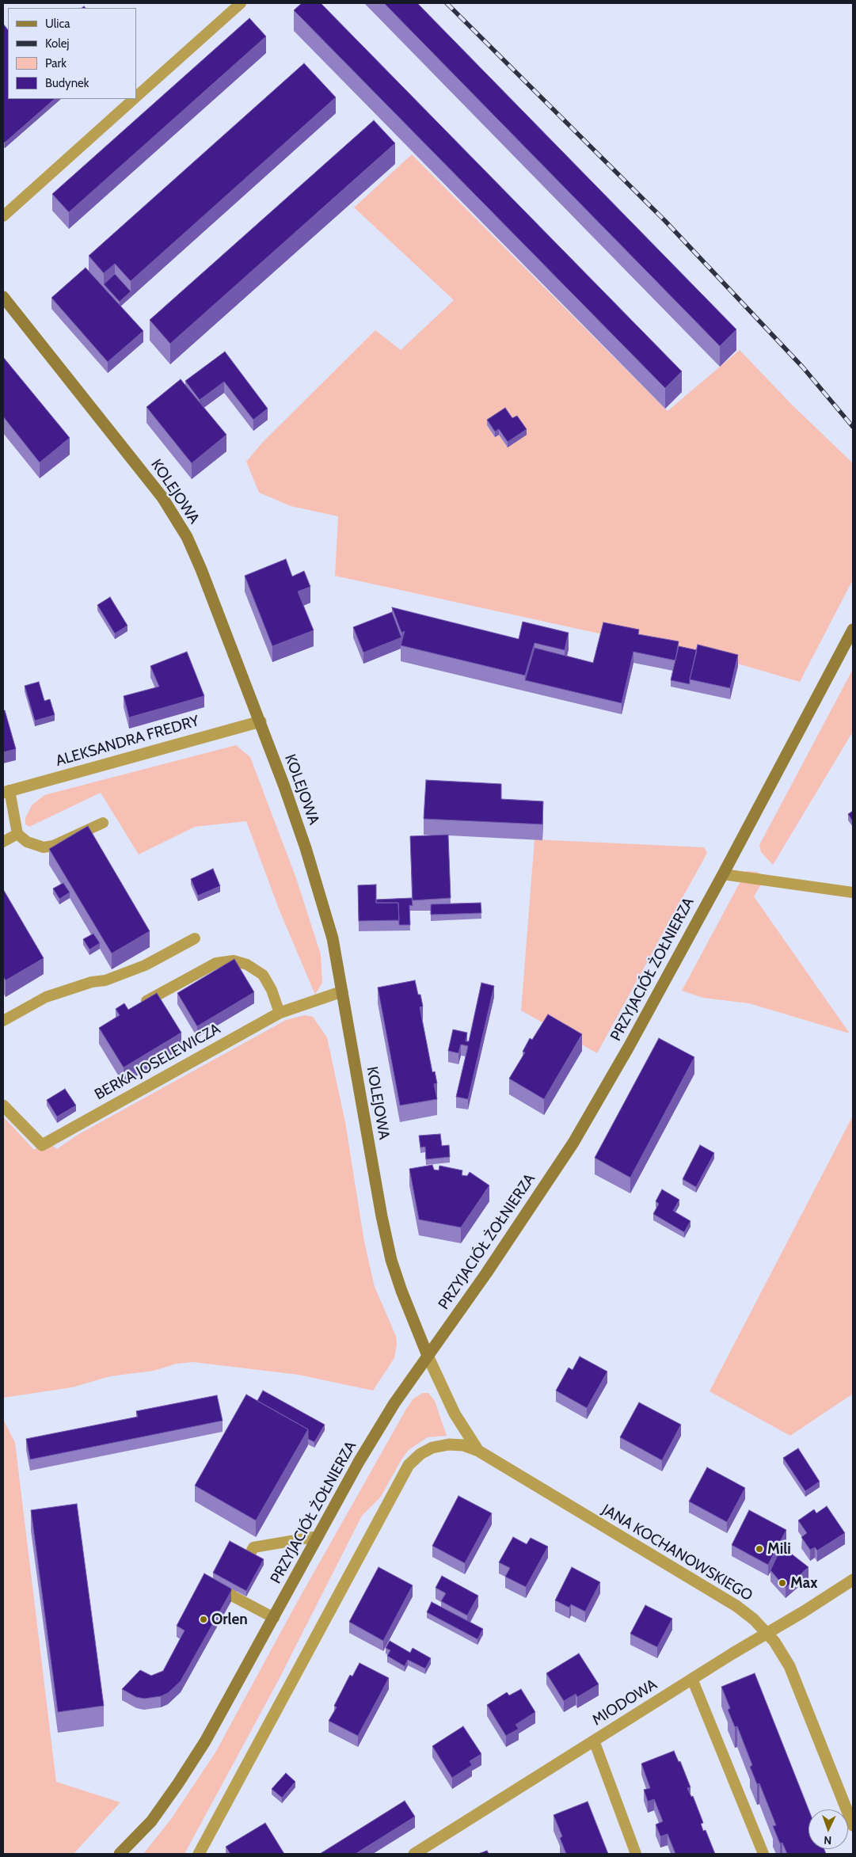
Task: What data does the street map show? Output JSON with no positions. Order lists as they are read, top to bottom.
{
  "streets": {
    "main road": ["KOLEJOWA", "PRZYJACIÓŁ ŻOŁNIERZA"],
    "street": [
      "ALEKSANDRA FREDRY",
      "BERKA JOSELEWICZA",
      "JANA KOCHANOWSKIEGO",
      "MIODOWA"
    ]
  },
  "crossings": [
    ["KOLEJOWA", "ALEKSANDRA FREDRY"],
    ["KOLEJOWA", "PRZYJACIÓŁ ŻOŁNIERZA"],
    ["KOLEJOWA", "BERKA JOSELEWICZA"],
    ["KOLEJOWA", "JANA KOCHANOWSKIEGO"],
    ["PRZYJACIÓŁ ŻOŁNIERZA", "JANA KOCHANOWSKIEGO"],
    ["JANA KOCHANOWSKIEGO", "MIODOWA"]
  ],
  "places": ["Mili", "Max", "Orlen"],
  "legend": [
    "Ulica",
    "Kolej",
    "Park",
    "Budynek"
  ],
  "north": "bottom"
}
